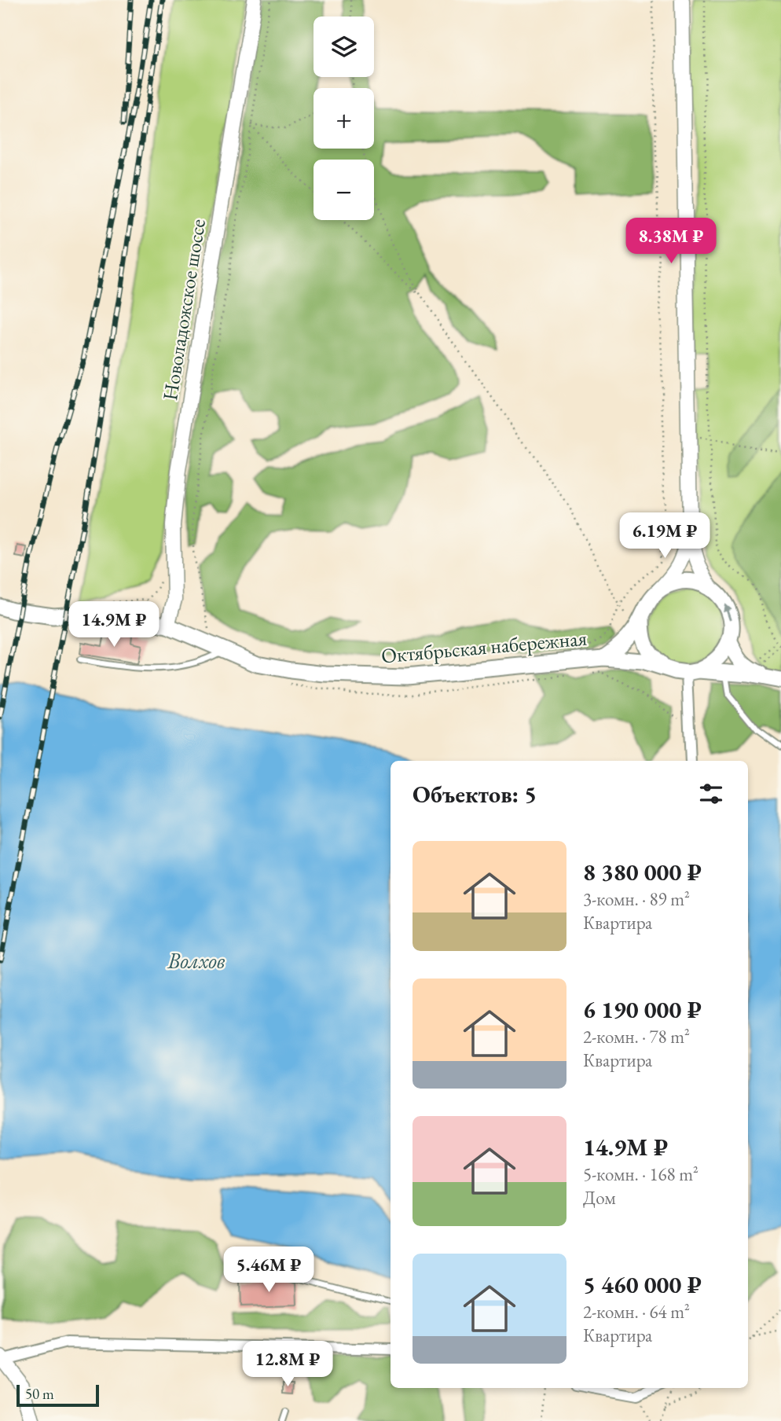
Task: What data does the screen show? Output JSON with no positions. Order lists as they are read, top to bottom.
{
  "streets": {
    "main road": ["Новоладожское шоссе", "Октябрьская набережная"]
  },
  "crossings": [
    ["Новоладожское шоссе", "Октябрьская набережная"]
  ],
  "water": ["Волхов"],
  "scale_bar": "50 m",
  "page": {
    "map_buttons": ["+", "−"],
    "price": [
      "8.38M ₽",
      "6.19M ₽",
      "14.9M ₽",
      "5.46M ₽",
      "12.8M ₽"
    ],
    "heading": "Объектов: 5",
    "list": [
      {
        "name": "8 380 000 ₽",
        "note": "3-комн. · 89 m² · Квартира"
      },
      {
        "name": "6 190 000 ₽",
        "note": "2-комн. · 78 m² · Квартира"
      },
      {
        "name": "14.9M ₽",
        "note": "5-комн. · 168 m² · Дом"
      },
      {
        "name": "5 460 000 ₽",
        "note": "2-комн. · 64 m² · Квартира"
      }
    ],
    "scale": "50 m"
  }
}
